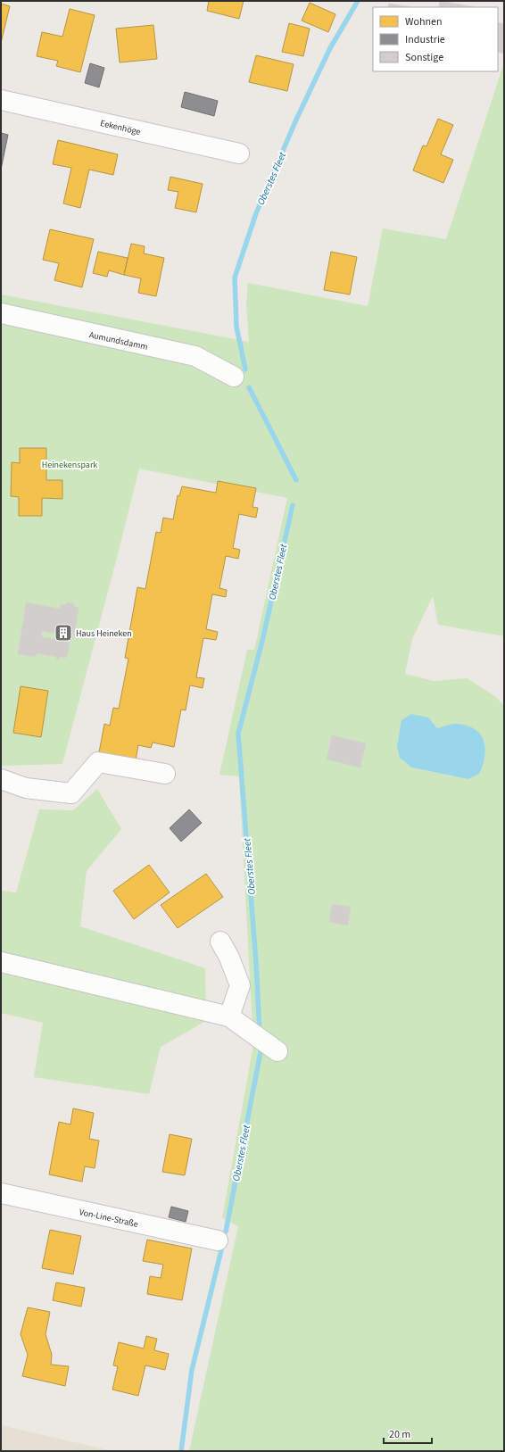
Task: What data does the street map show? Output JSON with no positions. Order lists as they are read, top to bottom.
{
  "streets": {
    "street": ["Eekenhöge", "Aumundsdamm", "Von-Line-Straße"]
  },
  "water": ["Oberstes Fleet"],
  "parks": ["Heinekenspark"],
  "places": {
    "building": ["Haus Heineken"]
  },
  "legend": ["Wohnen", "Industrie", "Sonstige"],
  "scale_bar": "20 m"
}
